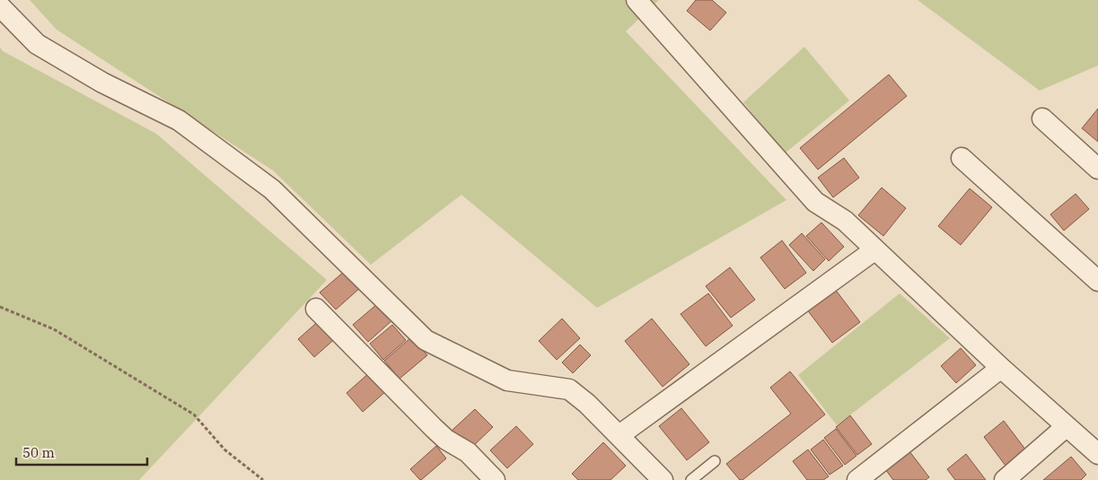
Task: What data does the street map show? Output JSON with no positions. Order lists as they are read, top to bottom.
{
  "scale_bar": "50 m"
}
